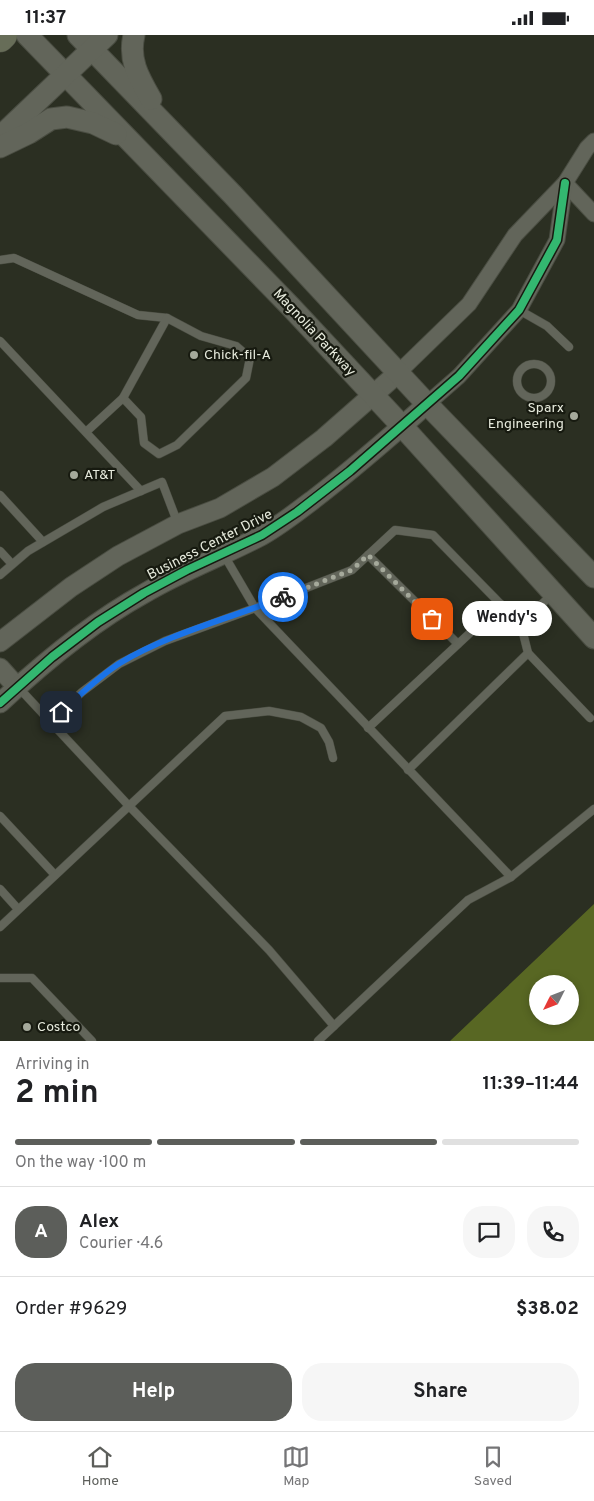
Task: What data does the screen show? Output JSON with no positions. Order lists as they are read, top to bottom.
{
  "streets": {
    "main road": ["Magnolia Parkway"],
    "street": ["Business Center Drive"]
  },
  "crossings": [
    ["Magnolia Parkway", "Business Center Drive"]
  ],
  "places": [
    "Chick-fil-A",
    "Sparx Engineering",
    "AT&T",
    "Wendy's",
    "Costco"
  ],
  "north": "bottom left",
  "page": {
    "status": "11:37",
    "bubble": "Wendy's",
    "heading": ["2 min", "Arriving in", "11:39–11:44"],
    "panel": [
      "Alex",
      "Courier · 4.6",
      "Order #9629",
      "$38.02"
    ],
    "bar": "On the way · 100 m",
    "round": "A",
    "buttons": ["Help", "Share"],
    "tabs": ["Home", "Map", "Saved"]
  }
}
